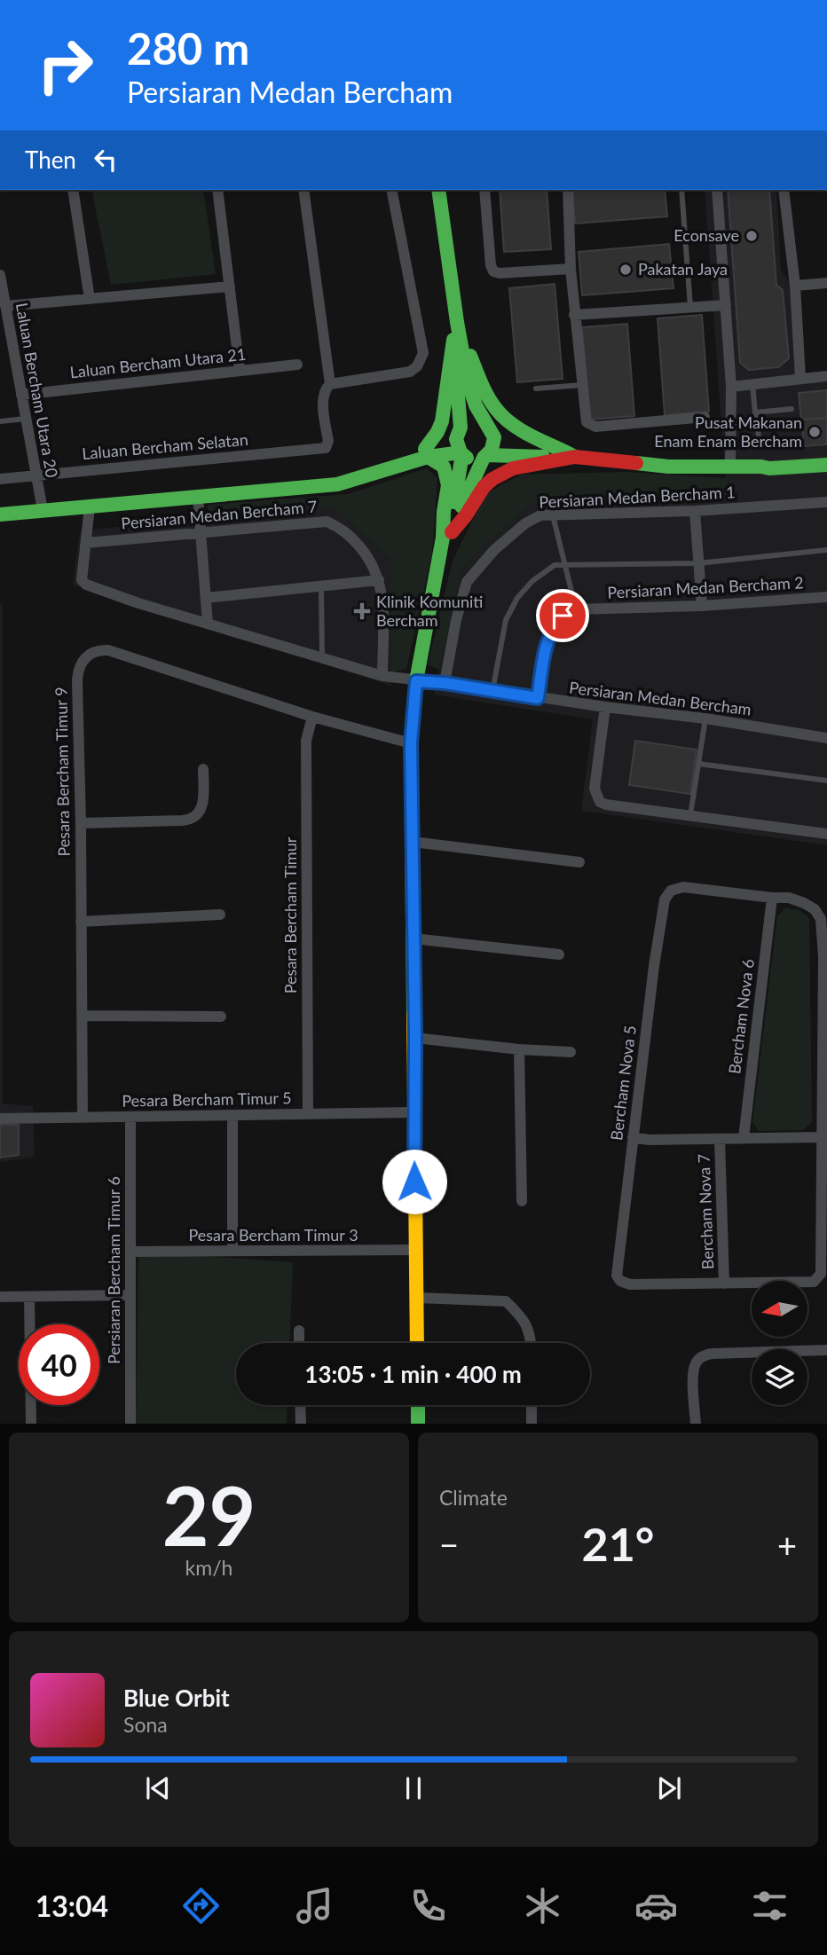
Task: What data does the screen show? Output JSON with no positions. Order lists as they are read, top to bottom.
{
  "streets": {
    "street": [
      "Laluan Bercham Utara 21",
      "Laluan Bercham Utara 20",
      "Laluan Bercham Selatan",
      "Persiaran Medan Bercham 1",
      "Persiaran Medan Bercham 7",
      "Persiaran Medan Bercham 2",
      "Persiaran Medan Bercham",
      "Pesara Bercham Timur 9",
      "Pesara Bercham Timur",
      "Bercham Nova 6",
      "Bercham Nova 5",
      "Pesara Bercham Timur 5",
      "Bercham Nova 7",
      "Pesara Bercham Timur 3",
      "Persiaran Bercham Timur 6"
    ]
  },
  "crossings": [
    ["Laluan Bercham Utara 21", "Laluan Bercham Utara 20"],
    ["Laluan Bercham Utara 20", "Laluan Bercham Selatan"],
    ["Persiaran Medan Bercham 1", "Persiaran Medan Bercham"],
    ["Persiaran Medan Bercham 7", "Persiaran Medan Bercham"],
    ["Pesara Bercham Timur 9", "Pesara Bercham Timur"],
    ["Pesara Bercham Timur 9", "Pesara Bercham Timur 5"],
    ["Pesara Bercham Timur", "Pesara Bercham Timur 5"],
    ["Bercham Nova 6", "Bercham Nova 5"],
    ["Bercham Nova 5", "Bercham Nova 7"],
    ["Pesara Bercham Timur 5", "Persiaran Bercham Timur 6"],
    ["Pesara Bercham Timur 3", "Persiaran Bercham Timur 6"]
  ],
  "places": {
    "other": ["Econsave", "Pakatan Jaya", "Pusat Makanan Enam Enam Bercham"],
    "health": ["Klinik Komuniti Bercham"]
  },
  "north": "left",
  "page": {
    "turn": ["280 m", "Persiaran Medan Bercham"],
    "then": "Then",
    "limit": "40",
    "trip": "13:05 · 1 min · 400 m",
    "tile": [
      ["29", "km/h"],
      "Climate"
    ],
    "heat": ["−", "21°", "+"],
    "song": ["Blue Orbit", "Sona"],
    "tabs": "13:04"
  }
}
